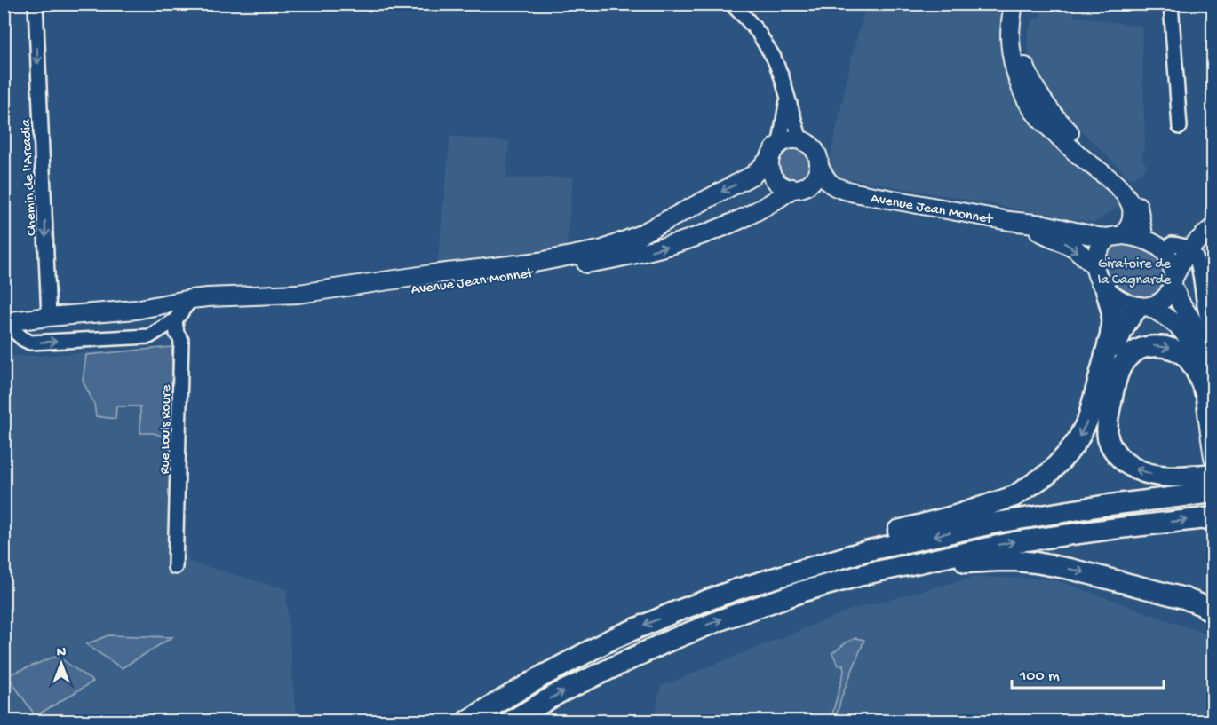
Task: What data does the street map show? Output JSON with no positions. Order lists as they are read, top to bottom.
{
  "streets": {
    "main road": ["Avenue Jean Monnet"],
    "street": ["Chemin de l'Arcadia", "Rue Louis Roure"]
  },
  "crossings": [
    ["Chemin de l'Arcadia", "Avenue Jean Monnet"],
    ["Avenue Jean Monnet", "Rue Louis Roure"]
  ],
  "one_way": ["Chemin de l'Arcadia"],
  "parks": ["Giratoire de la Cagnarde"],
  "scale_bar": "100 m",
  "north": "top"
}
